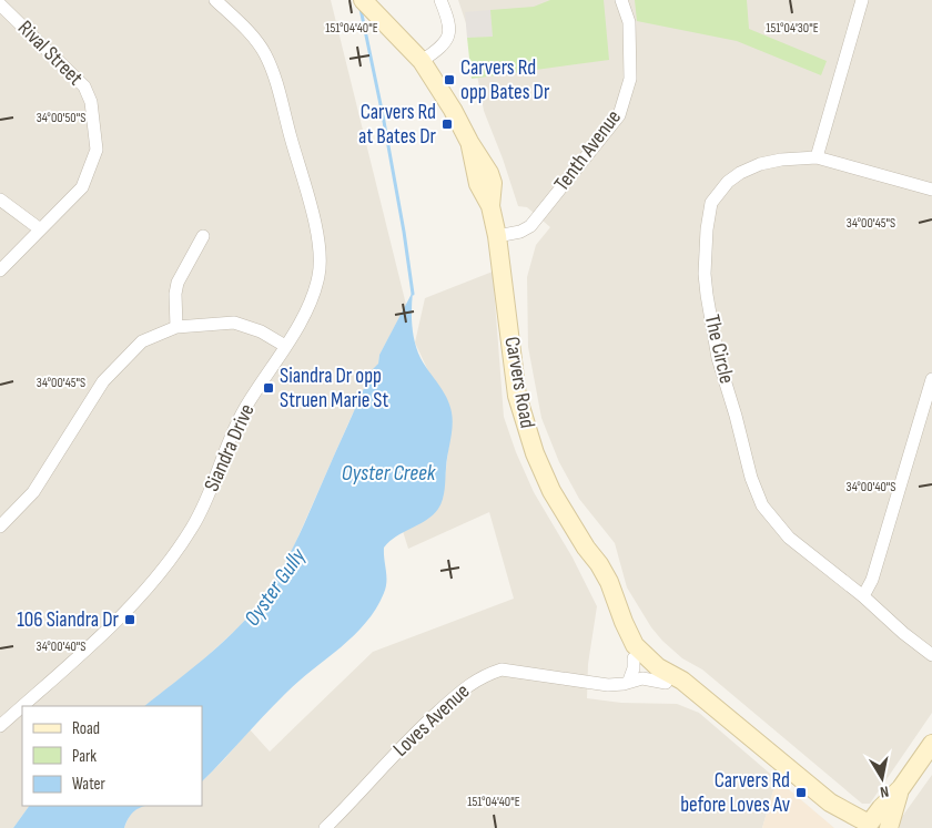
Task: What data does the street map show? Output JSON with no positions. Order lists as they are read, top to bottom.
{
  "streets": {
    "street": [
      "Rival Street",
      "Tenth Avenue",
      "The Circle",
      "Carvers Road",
      "Siandra Drive",
      "Loves Avenue"
    ]
  },
  "crossings": [
    ["Tenth Avenue", "Carvers Road"],
    ["Carvers Road", "Loves Avenue"]
  ],
  "water": ["Oyster Creek", "Oyster Gully"],
  "places": {
    "transit": [
      "Carvers Rd opp Bates Dr",
      "Carvers Rd at Bates Dr",
      "Siandra Dr opp Struen Marie St",
      "106 Siandra Dr",
      "Carvers Rd before Loves Av"
    ]
  },
  "legend": ["Road", "Park", "Water"],
  "north": "bottom",
  "coordinates": [
    "151°04'40\"E",
    "151°04'30\"E",
    "34°00'50\"S",
    "34°00'45\"S",
    "34°00'40\"S"
  ]
}
